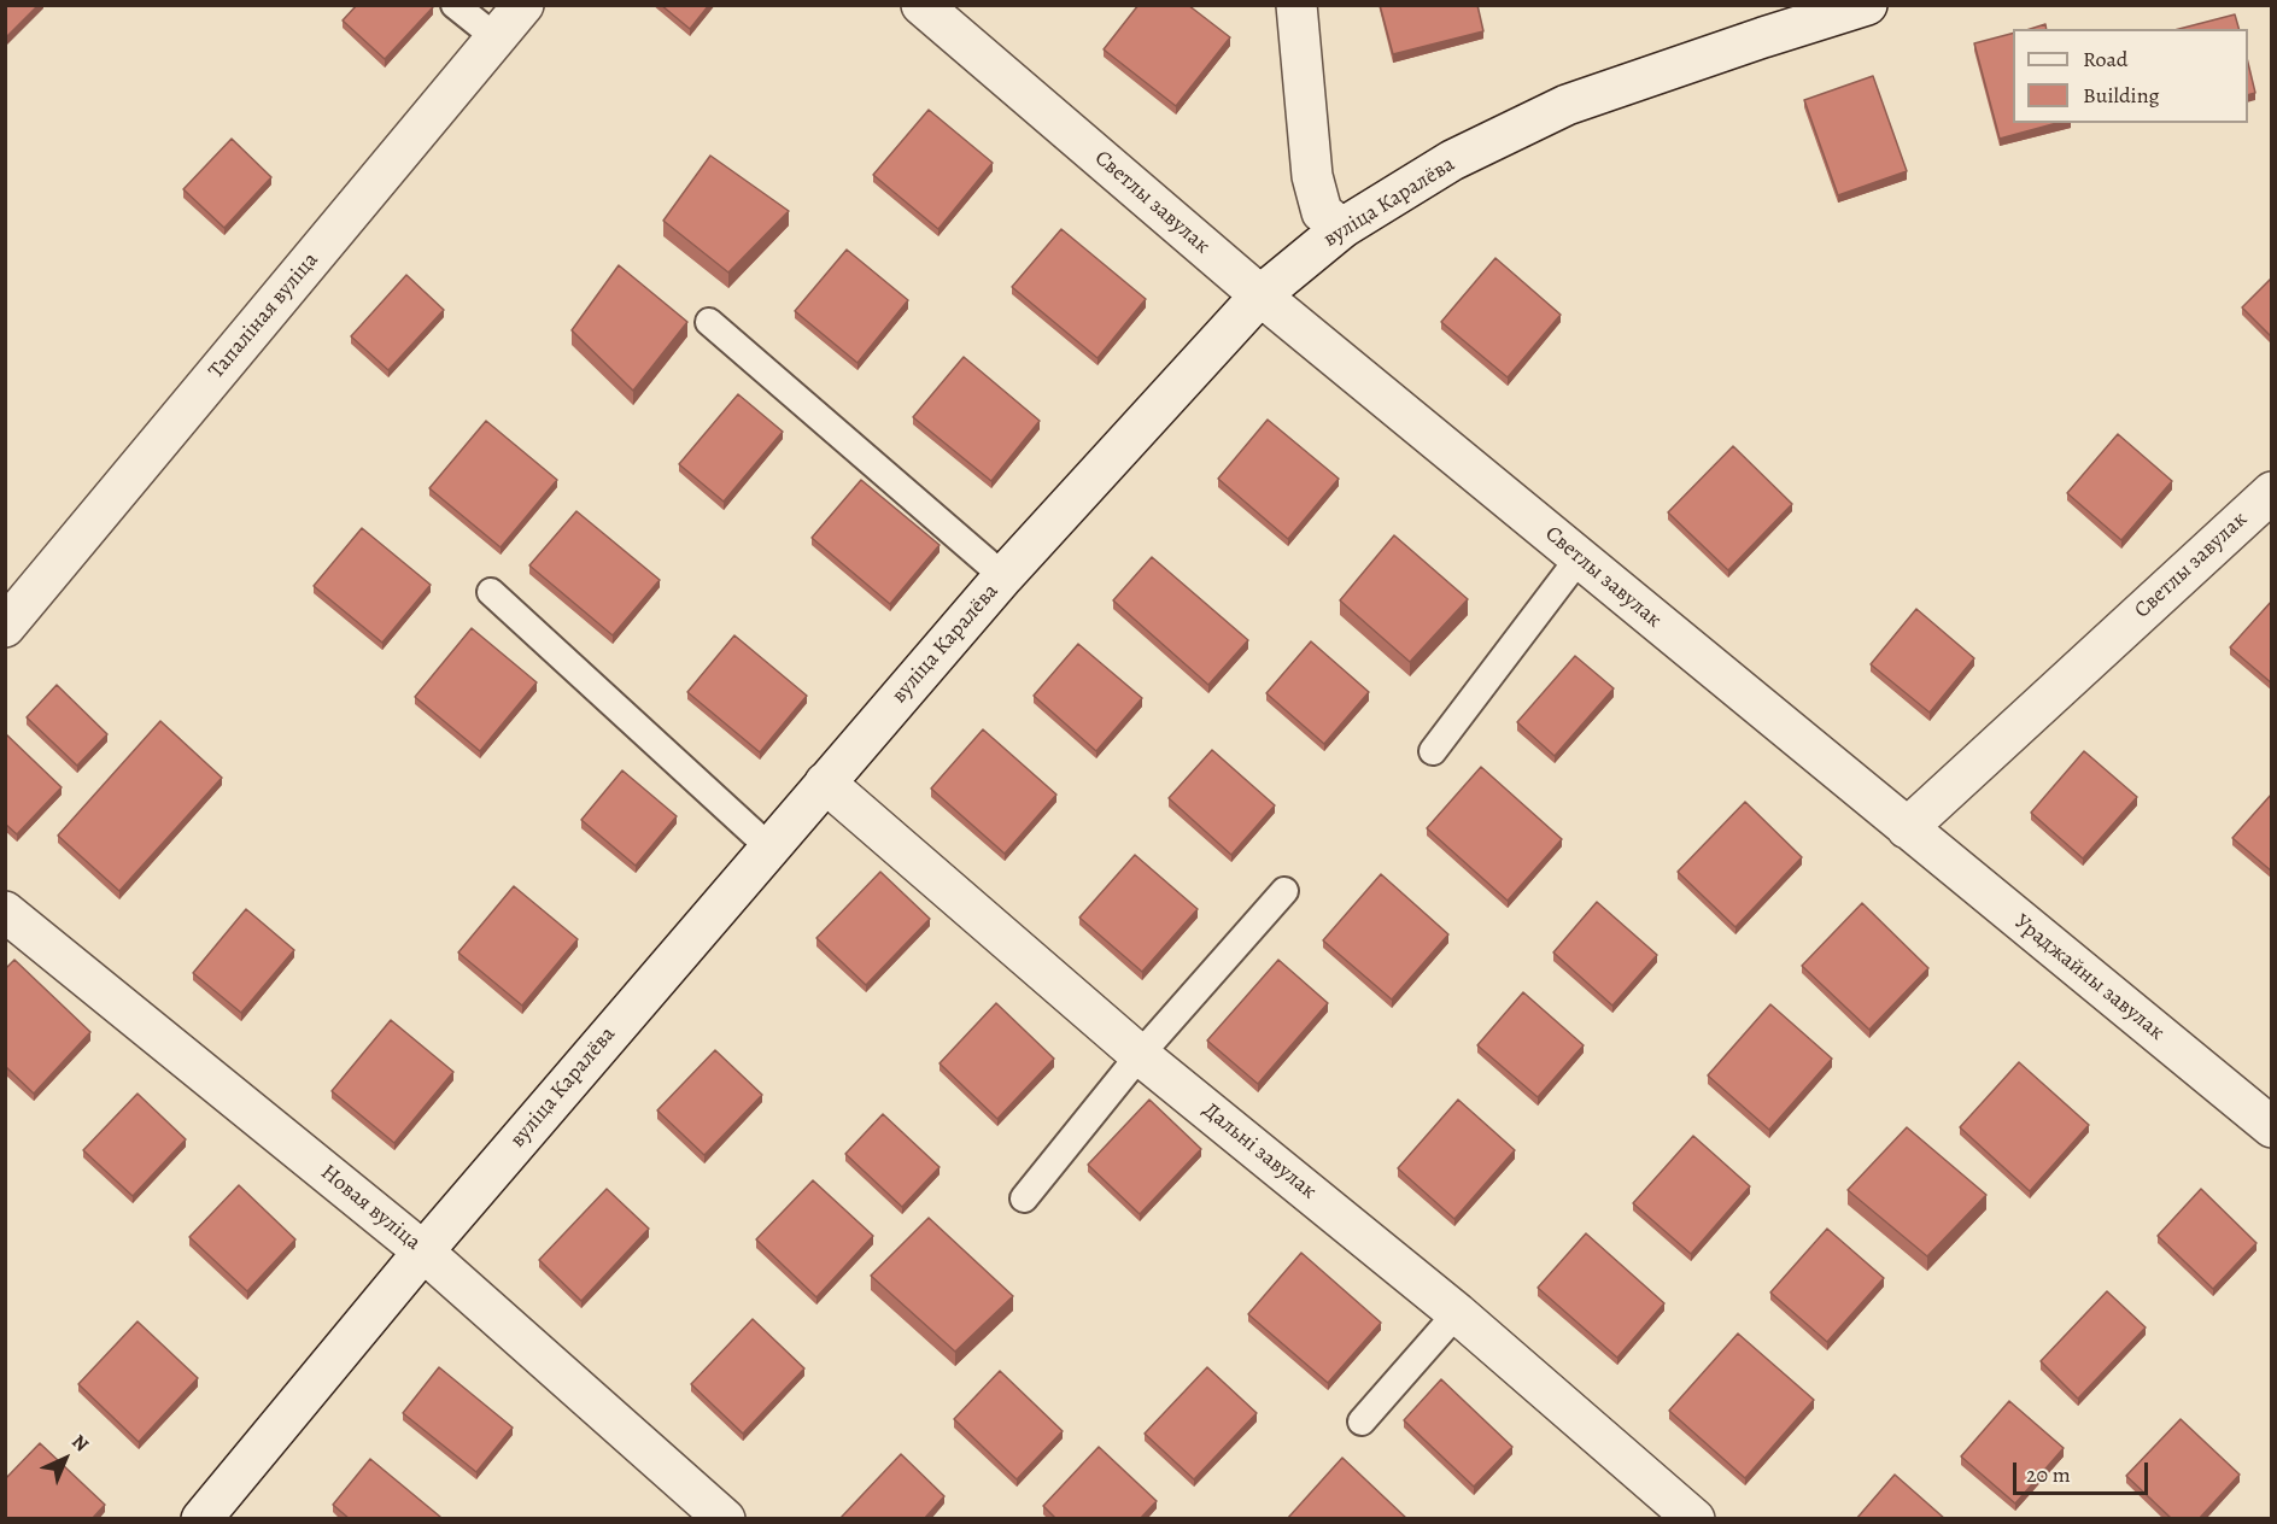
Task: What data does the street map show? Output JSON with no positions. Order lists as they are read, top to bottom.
{
  "streets": {
    "street": [
      "Светлы завулак",
      "вуліца Каралёва",
      "Тапаліная вуліца",
      "Ураджайны завулак",
      "Дальні завулак",
      "Новая вуліца"
    ]
  },
  "crossings": [
    ["Светлы завулак", "вуліца Каралёва"],
    ["Светлы завулак", "Ураджайны завулак"],
    ["вуліца Каралёва", "Дальні завулак"],
    ["вуліца Каралёва", "Новая вуліца"]
  ],
  "legend": ["Road", "Building"],
  "scale_bar": "20 m",
  "north": "top right"
}
